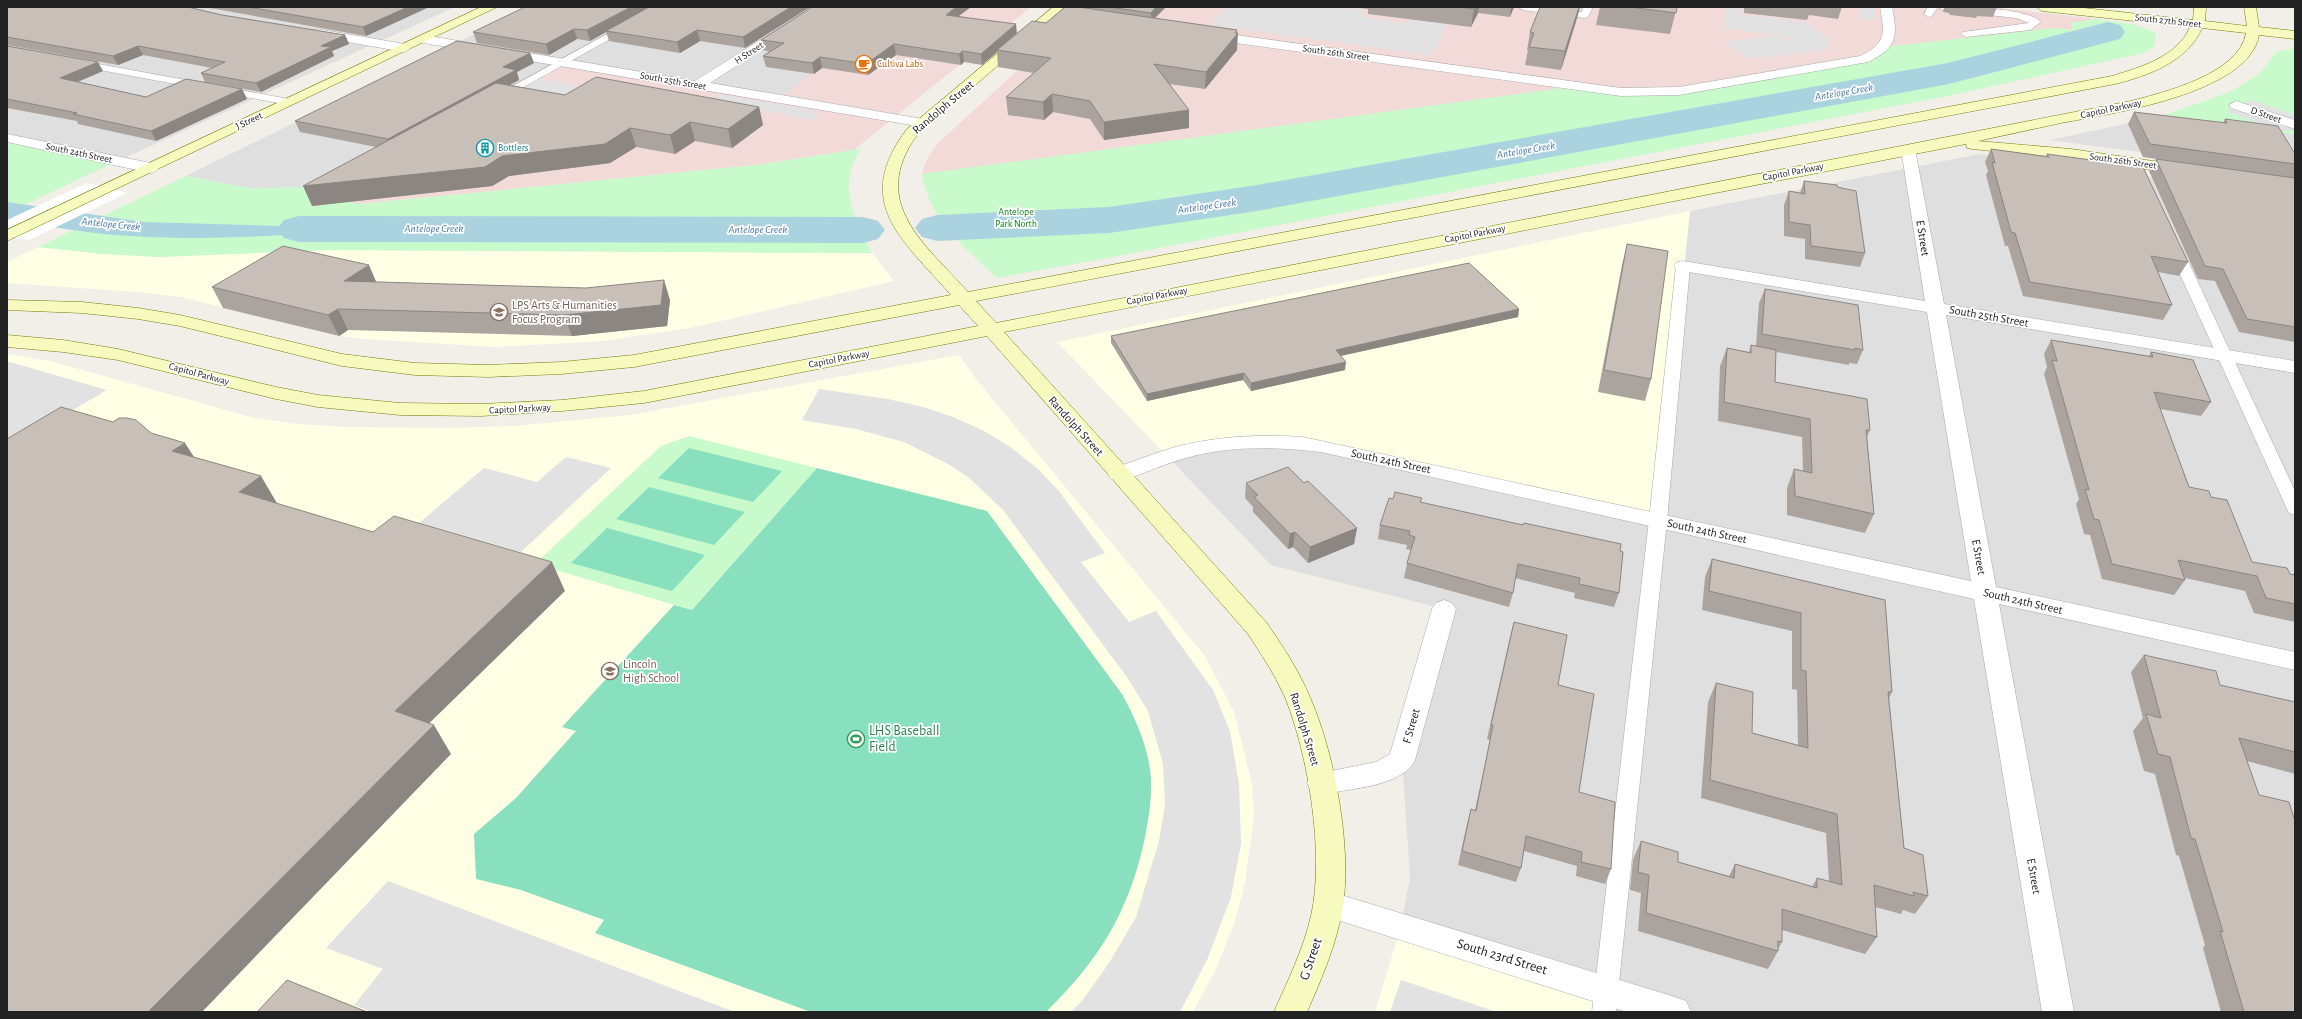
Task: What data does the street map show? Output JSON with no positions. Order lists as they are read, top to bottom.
{
  "streets": {
    "main road": [
      "South 27th Street",
      "South 26th Street",
      "Randolph Street",
      "Capitol Parkway",
      "J Street",
      "G Street"
    ],
    "street": [
      "H Street",
      "South 25th Street",
      "D Street",
      "South 24th Street",
      "E Street",
      "F Street",
      "South 23rd Street"
    ]
  },
  "crossings": [
    ["South 27th Street", "Capitol Parkway"],
    ["H Street", "South 25th Street"],
    ["South 26th Street", "Capitol Parkway"],
    ["South 25th Street", "Randolph Street"],
    ["South 25th Street", "J Street"],
    ["South 25th Street", "E Street"],
    ["Randolph Street", "Capitol Parkway"],
    ["Randolph Street", "South 24th Street"],
    ["Randolph Street", "F Street"],
    ["Randolph Street", "South 23rd Street"],
    ["Randolph Street", "G Street"],
    ["Capitol Parkway", "E Street"],
    ["J Street", "South 24th Street"],
    ["South 24th Street", "E Street"],
    ["South 23rd Street", "G Street"]
  ],
  "water": ["Antelope Creek"],
  "parks": ["Antelope Park North"],
  "places": {
    "cafe": ["Cultiva Labs"],
    "building": ["Bottlers"],
    "school or university": ["LPS Arts & Humanities Focus Program", "Lincoln High School"],
    "sports": ["LHS Baseball Field"]
  }
}
